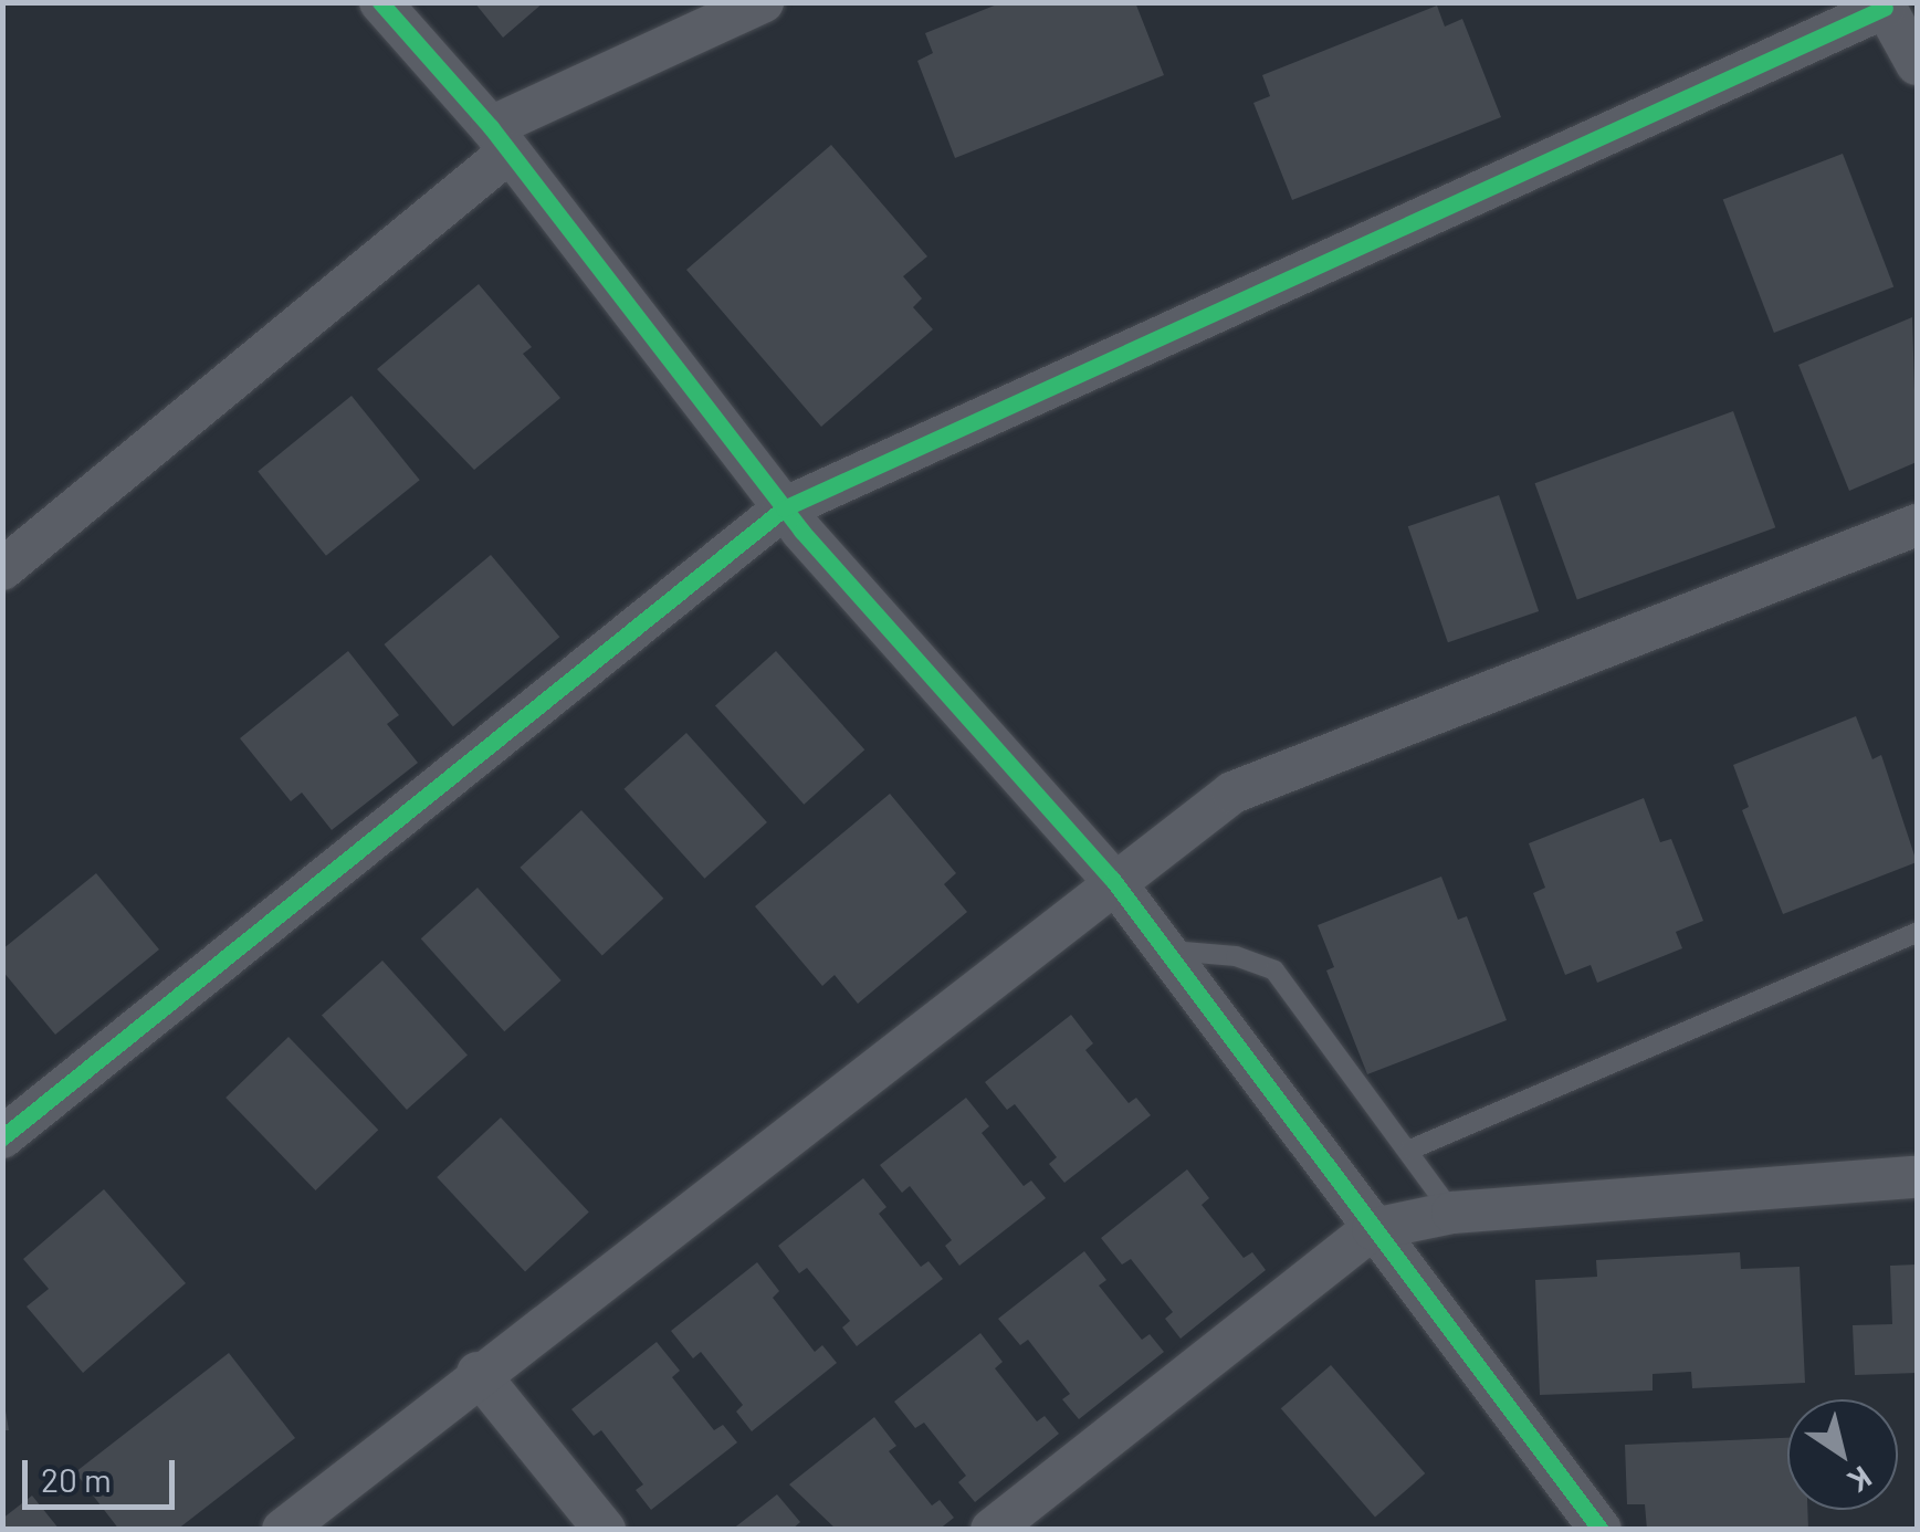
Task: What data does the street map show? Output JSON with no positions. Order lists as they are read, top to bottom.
{
  "scale_bar": "20 m",
  "north": "bottom right"
}
